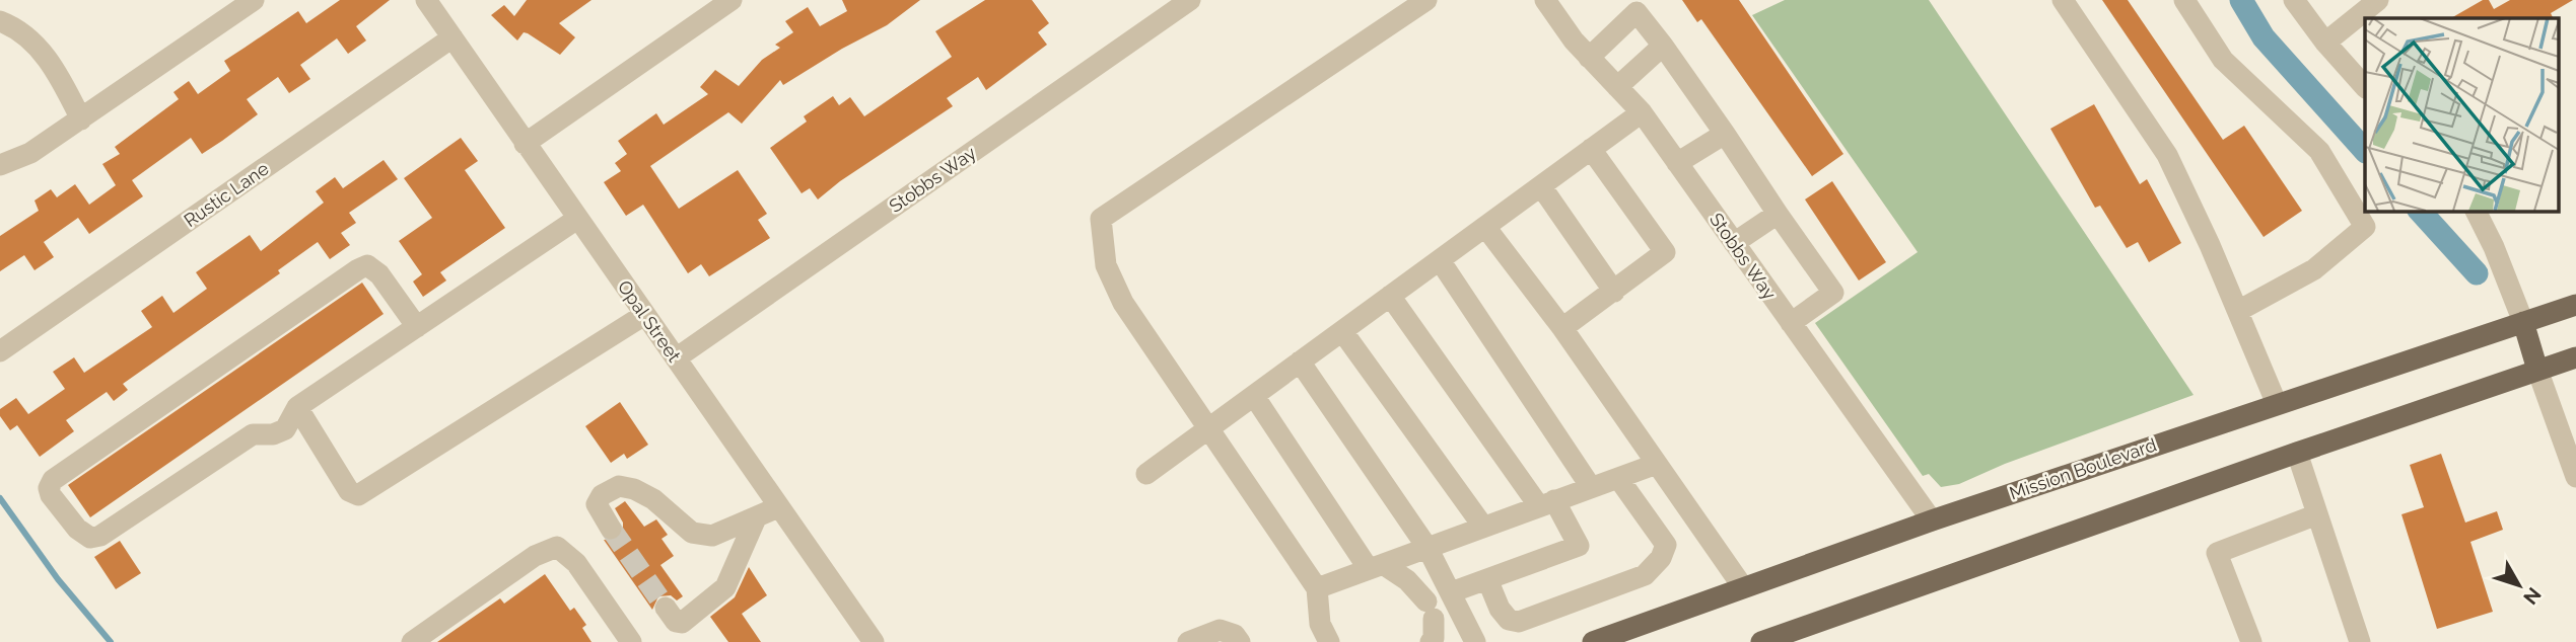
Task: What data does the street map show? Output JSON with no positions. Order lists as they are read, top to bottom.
{
  "streets": {
    "main road": ["Mission Boulevard"],
    "street": ["Stobbs Way", "Rustic Lane", "Opal Street"]
  },
  "crossings": [
    ["Stobbs Way", "Opal Street"],
    ["Stobbs Way", "Mission Boulevard"],
    ["Rustic Lane", "Opal Street"]
  ],
  "north": "bottom right"
}
